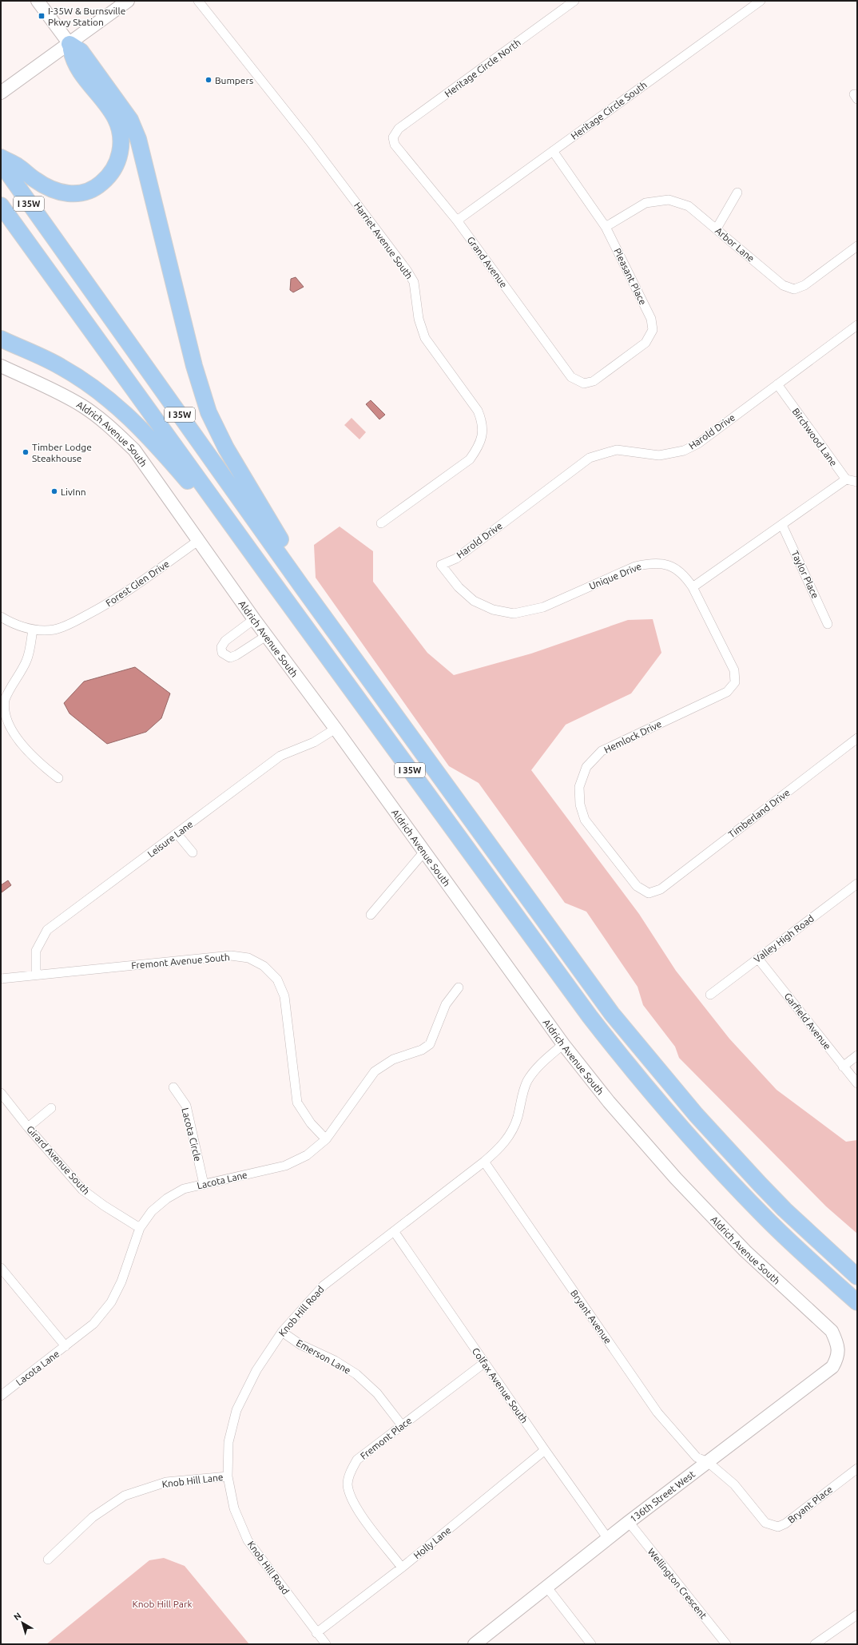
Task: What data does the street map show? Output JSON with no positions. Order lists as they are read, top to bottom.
{
  "streets": {
    "highway": ["I 35W"],
    "street": [
      "Heritage Circle North",
      "Heritage Circle South",
      "Harriet Avenue South",
      "Arbor Lane",
      "Grand Avenue",
      "Pleasant Place",
      "Harold Drive",
      "Aldrich Avenue South",
      "Birchwood Lane",
      "Taylor Place",
      "Unique Drive",
      "Forest Glen Drive",
      "Hemlock Drive",
      "Timberland Drive",
      "Leisure Lane",
      "Valley High Road",
      "Fremont Avenue South",
      "Garfield Avenue",
      "Lacota Circle",
      "Girard Avenue South",
      "Lacota Lane",
      "Knob Hill Road",
      "Bryant Avenue",
      "Emerson Lane",
      "Colfax Avenue South",
      "Fremont Place",
      "Knob Hill Lane",
      "136th Street West",
      "Bryant Place",
      "Holly Lane",
      "Wellington Crescent"
    ]
  },
  "crossings": [
    ["Heritage Circle North", "Grand Avenue"],
    ["Heritage Circle South", "Grand Avenue"],
    ["Heritage Circle South", "Pleasant Place"],
    ["Arbor Lane", "Pleasant Place"],
    ["Grand Avenue", "Pleasant Place"],
    ["Harold Drive", "Birchwood Lane"],
    ["Harold Drive", "Unique Drive"],
    ["Aldrich Avenue South", "Forest Glen Drive"],
    ["Aldrich Avenue South", "Leisure Lane"],
    ["Aldrich Avenue South", "Knob Hill Road"],
    ["Aldrich Avenue South", "136th Street West"],
    ["Unique Drive", "Hemlock Drive"],
    ["Hemlock Drive", "Timberland Drive"],
    ["Leisure Lane", "Fremont Avenue South"],
    ["Valley High Road", "Garfield Avenue"],
    ["Fremont Avenue South", "Lacota Lane"],
    ["Lacota Circle", "Lacota Lane"],
    ["Girard Avenue South", "Lacota Lane"],
    ["Knob Hill Road", "Bryant Avenue"],
    ["Knob Hill Road", "Emerson Lane"],
    ["Knob Hill Road", "Colfax Avenue South"],
    ["Knob Hill Road", "Knob Hill Lane"],
    ["Knob Hill Road", "Holly Lane"],
    ["Bryant Avenue", "136th Street West"],
    ["Bryant Avenue", "Bryant Place"],
    ["Emerson Lane", "Fremont Place"],
    ["Colfax Avenue South", "Fremont Place"],
    ["Colfax Avenue South", "136th Street West"],
    ["Colfax Avenue South", "Holly Lane"],
    ["Fremont Place", "Holly Lane"],
    ["136th Street West", "Bryant Place"],
    ["136th Street West", "Wellington Crescent"]
  ],
  "parks": ["Knob Hill Park"],
  "places": {
    "transit": ["I-35W & Burnsville Pkwy Station"],
    "other": ["Bumpers", "Timber Lodge Steakhouse", "LivInn"]
  },
  "north": "top left"
}
